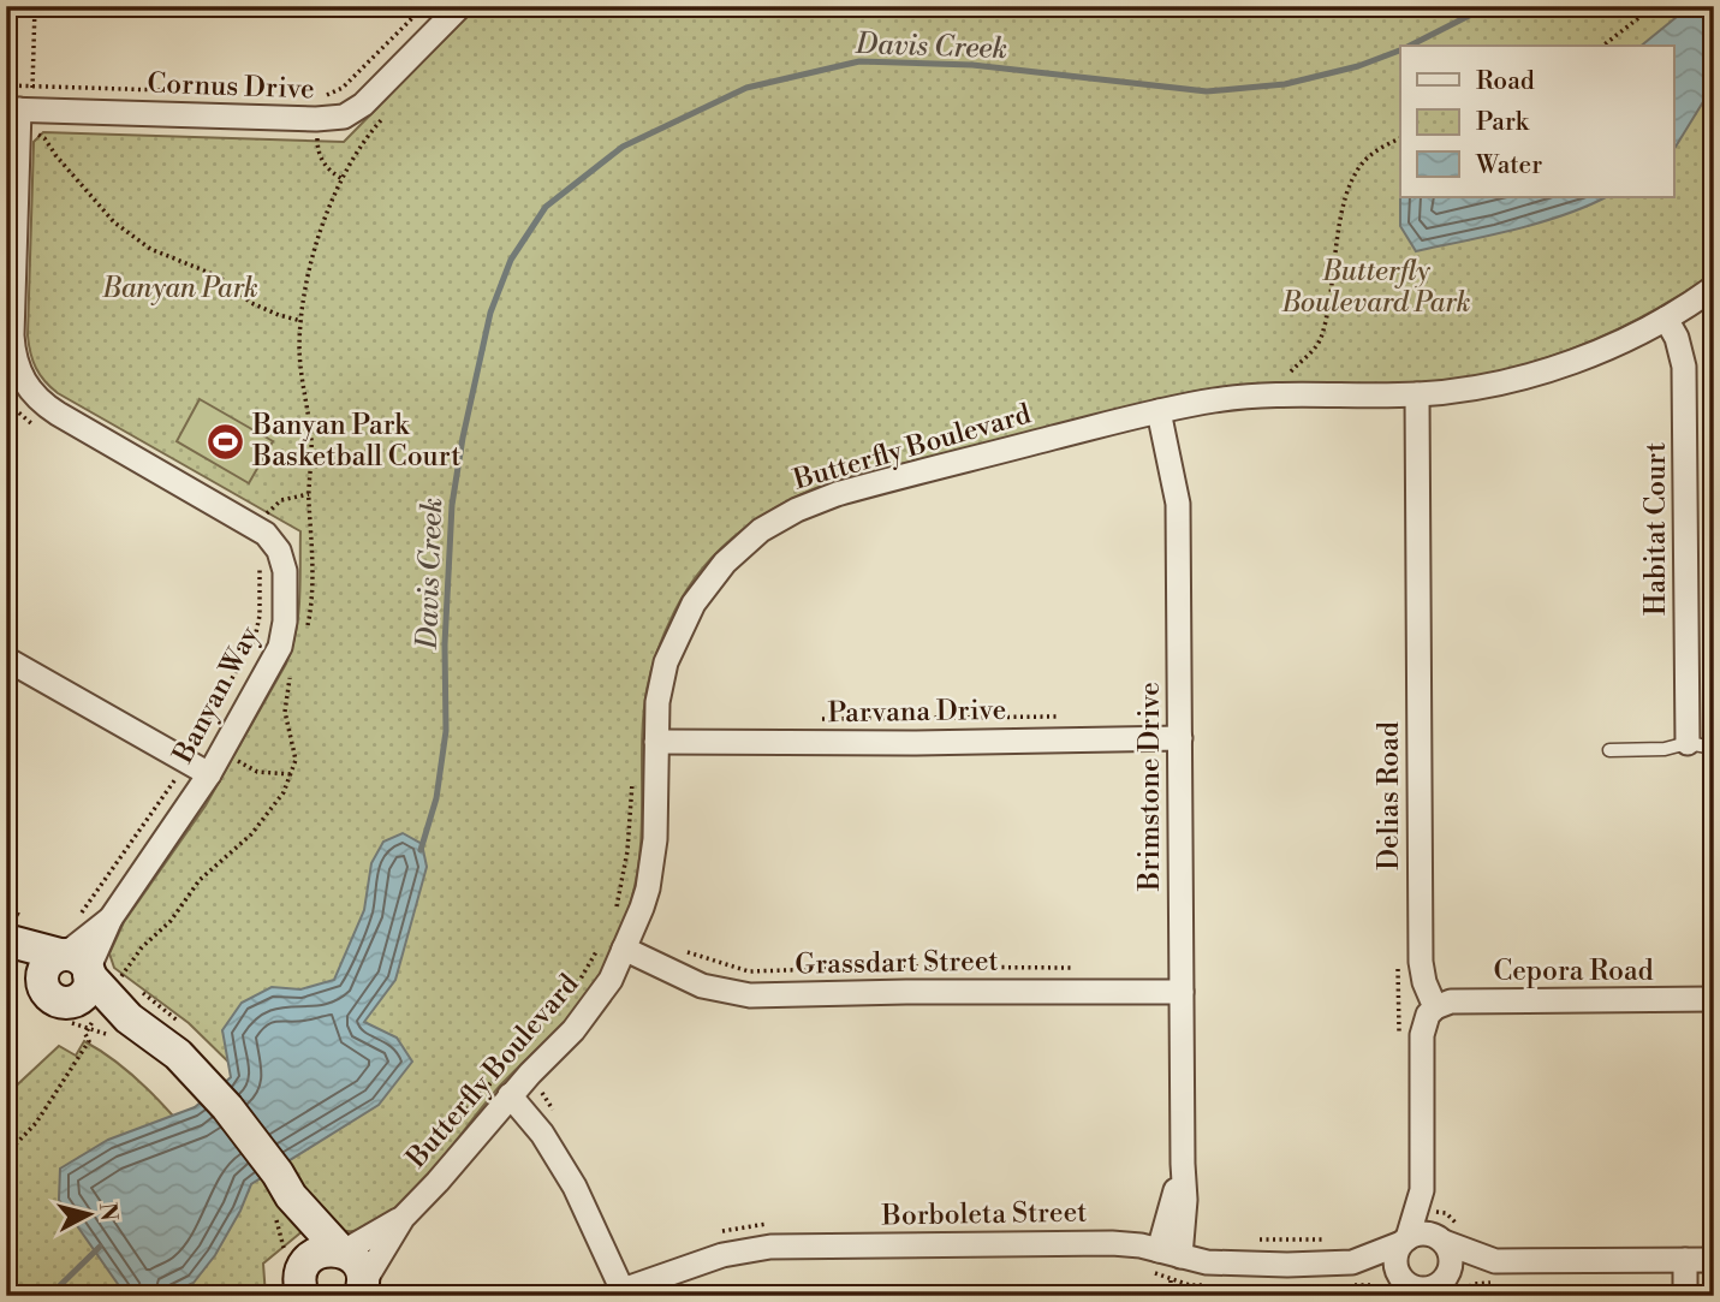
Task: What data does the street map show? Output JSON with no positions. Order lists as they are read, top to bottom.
{
  "streets": {
    "street": [
      "Cornus Drive",
      "Butterfly Boulevard",
      "Habitat Court",
      "Banyan Way",
      "Parvana Drive",
      "Brimstone Drive",
      "Delias Road",
      "Grassdart Street",
      "Cepora Road",
      "Borboleta Street"
    ]
  },
  "crossings": [
    ["Cornus Drive", "Banyan Way"],
    ["Butterfly Boulevard", "Habitat Court"],
    ["Butterfly Boulevard", "Parvana Drive"],
    ["Butterfly Boulevard", "Brimstone Drive"],
    ["Butterfly Boulevard", "Delias Road"],
    ["Butterfly Boulevard", "Grassdart Street"],
    ["Parvana Drive", "Brimstone Drive"],
    ["Brimstone Drive", "Grassdart Street"],
    ["Brimstone Drive", "Borboleta Street"],
    ["Delias Road", "Cepora Road"]
  ],
  "water": ["Davis Creek"],
  "parks": ["Butterfly Boulevard Park", "Banyan Park"],
  "places": {
    "sports": ["Banyan Park Basketball Court"]
  },
  "legend": ["Road", "Park", "Water"],
  "north": "right"
}
